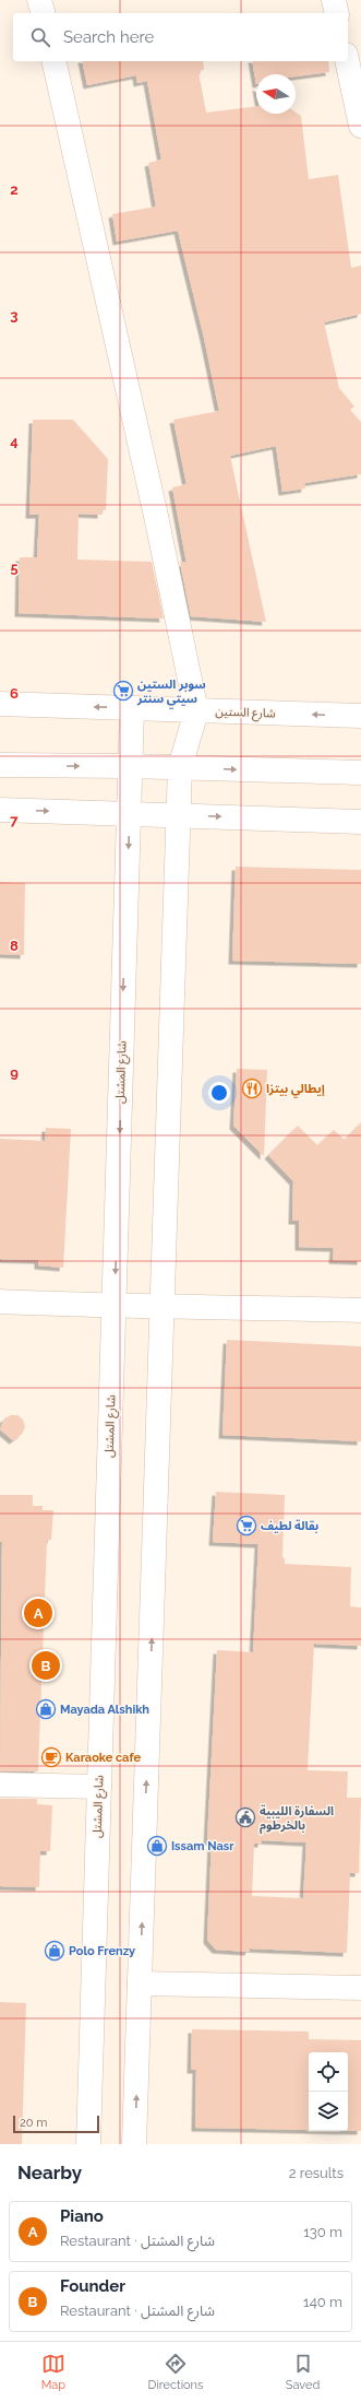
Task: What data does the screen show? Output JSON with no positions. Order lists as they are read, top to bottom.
{
  "streets": {
    "main road": ["شارع الستين", "شارع المشتل"]
  },
  "crossings": [
    ["شارع الستين", "شارع المشتل"]
  ],
  "places": {
    "supermarket": ["سوبر الستين سيتي سنتر", "بقالة لطيف"],
    "restaurant": ["إيطالي بيتزا"],
    "shop": ["Mayada Alshikh", "Issam Nasr", "Polo Frenzy"],
    "cafe": ["Karaoke cafe"],
    "public building": ["السفارة الليبية بالخرطوم"]
  },
  "scale_bar": "20 m",
  "north": "left",
  "page": {
    "search": "Search here",
    "pins": ["A", "B"],
    "scale": "20 m",
    "heading": ["Nearby", "2 results"],
    "list": [
      {
        "mark": "A",
        "name": "Piano",
        "note": "Restaurant · شارع المشتل",
        "value": "130 m"
      },
      {
        "mark": "B",
        "name": "Founder",
        "note": "Restaurant · شارع المشتل",
        "value": "140 m"
      }
    ],
    "nav": ["Map", "Directions", "Saved"]
  },
  "grid": {
    "rows": [
      "2",
      "3",
      "4",
      "5",
      "6",
      "7",
      "8",
      "9"
    ]
  }
}
